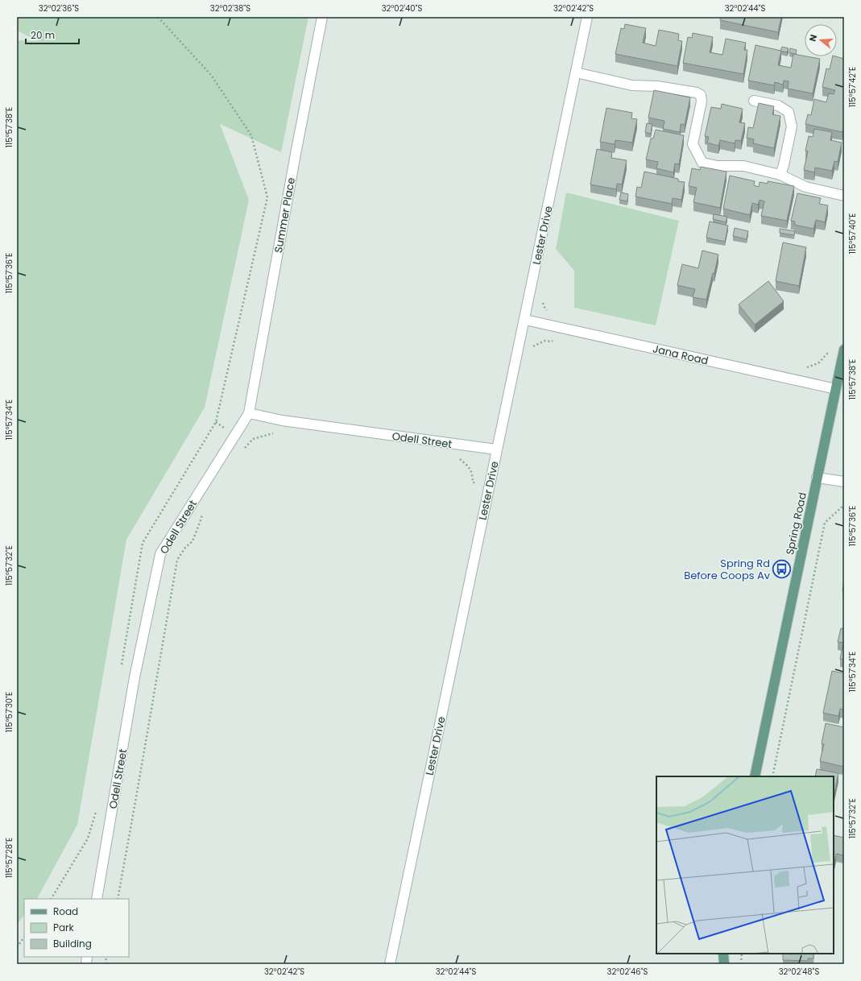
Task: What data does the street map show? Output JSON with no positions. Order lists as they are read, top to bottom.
{
  "streets": {
    "main road": ["Spring Road"],
    "street": [
      "Summer Place",
      "Lester Drive",
      "Jana Road",
      "Odell Street"
    ]
  },
  "crossings": [
    ["Summer Place", "Odell Street"],
    ["Lester Drive", "Jana Road"],
    ["Lester Drive", "Odell Street"],
    ["Jana Road", "Spring Road"]
  ],
  "places": {
    "bus stop": ["Spring Rd Before Coops Av"]
  },
  "legend": ["Road", "Park", "Building"],
  "scale_bar": "20 m",
  "north": "left",
  "coordinates": [
    "32°02'36\"S",
    "32°02'38\"S",
    "32°02'40\"S",
    "32°02'42\"S",
    "32°02'44\"S",
    "115°57'42\"E",
    "115°57'38\"E",
    "115°57'40\"E",
    "115°57'36\"E",
    "115°57'34\"E",
    "115°57'32\"E",
    "115°57'30\"E",
    "115°57'28\"E",
    "32°02'46\"S",
    "32°02'48\"S"
  ]
}
